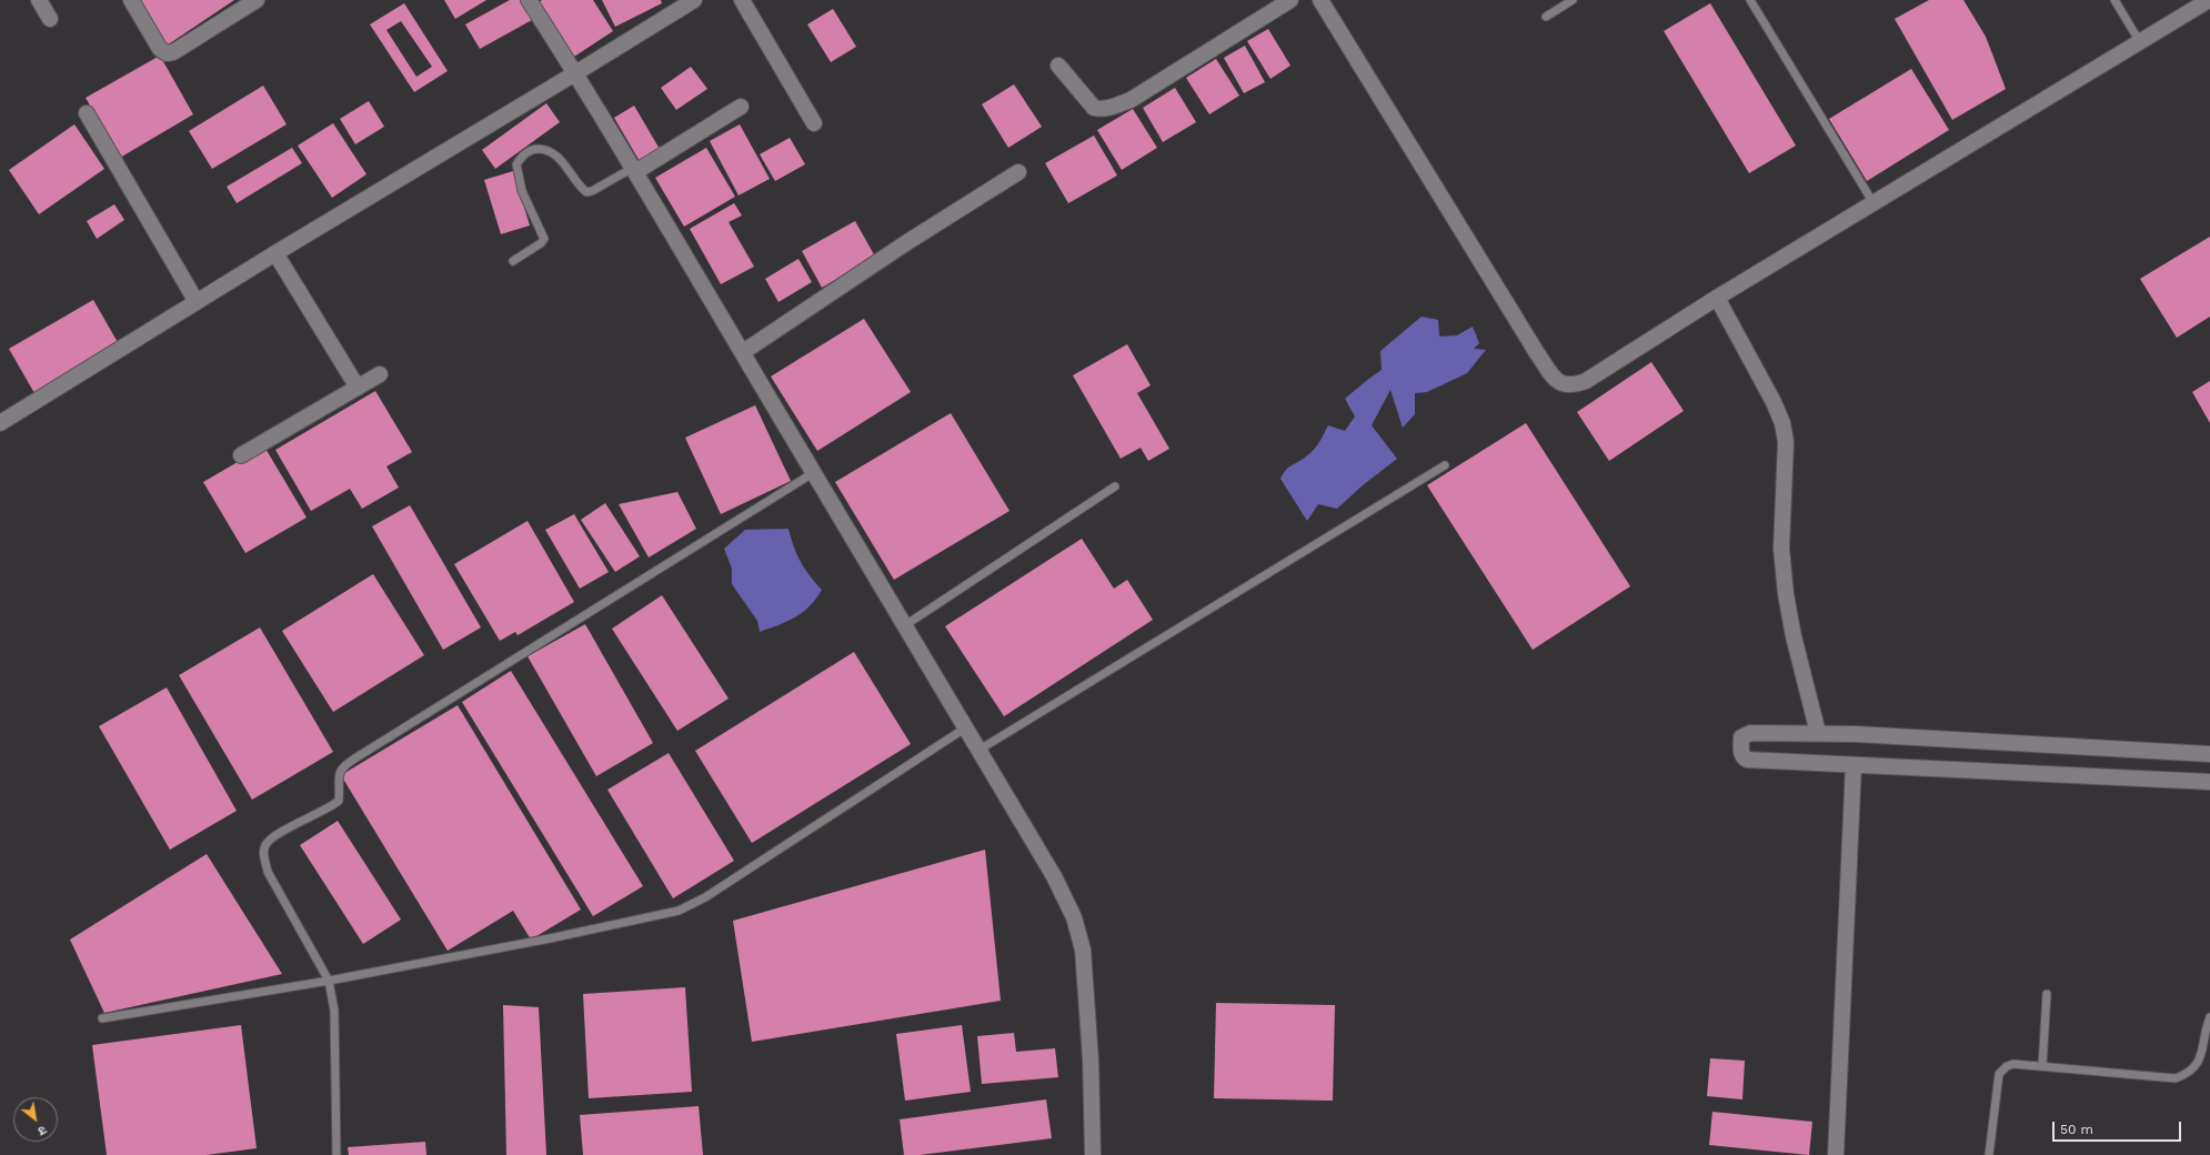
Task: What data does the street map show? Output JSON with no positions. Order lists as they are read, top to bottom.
{
  "scale_bar": "50 m",
  "north": "bottom right"
}
